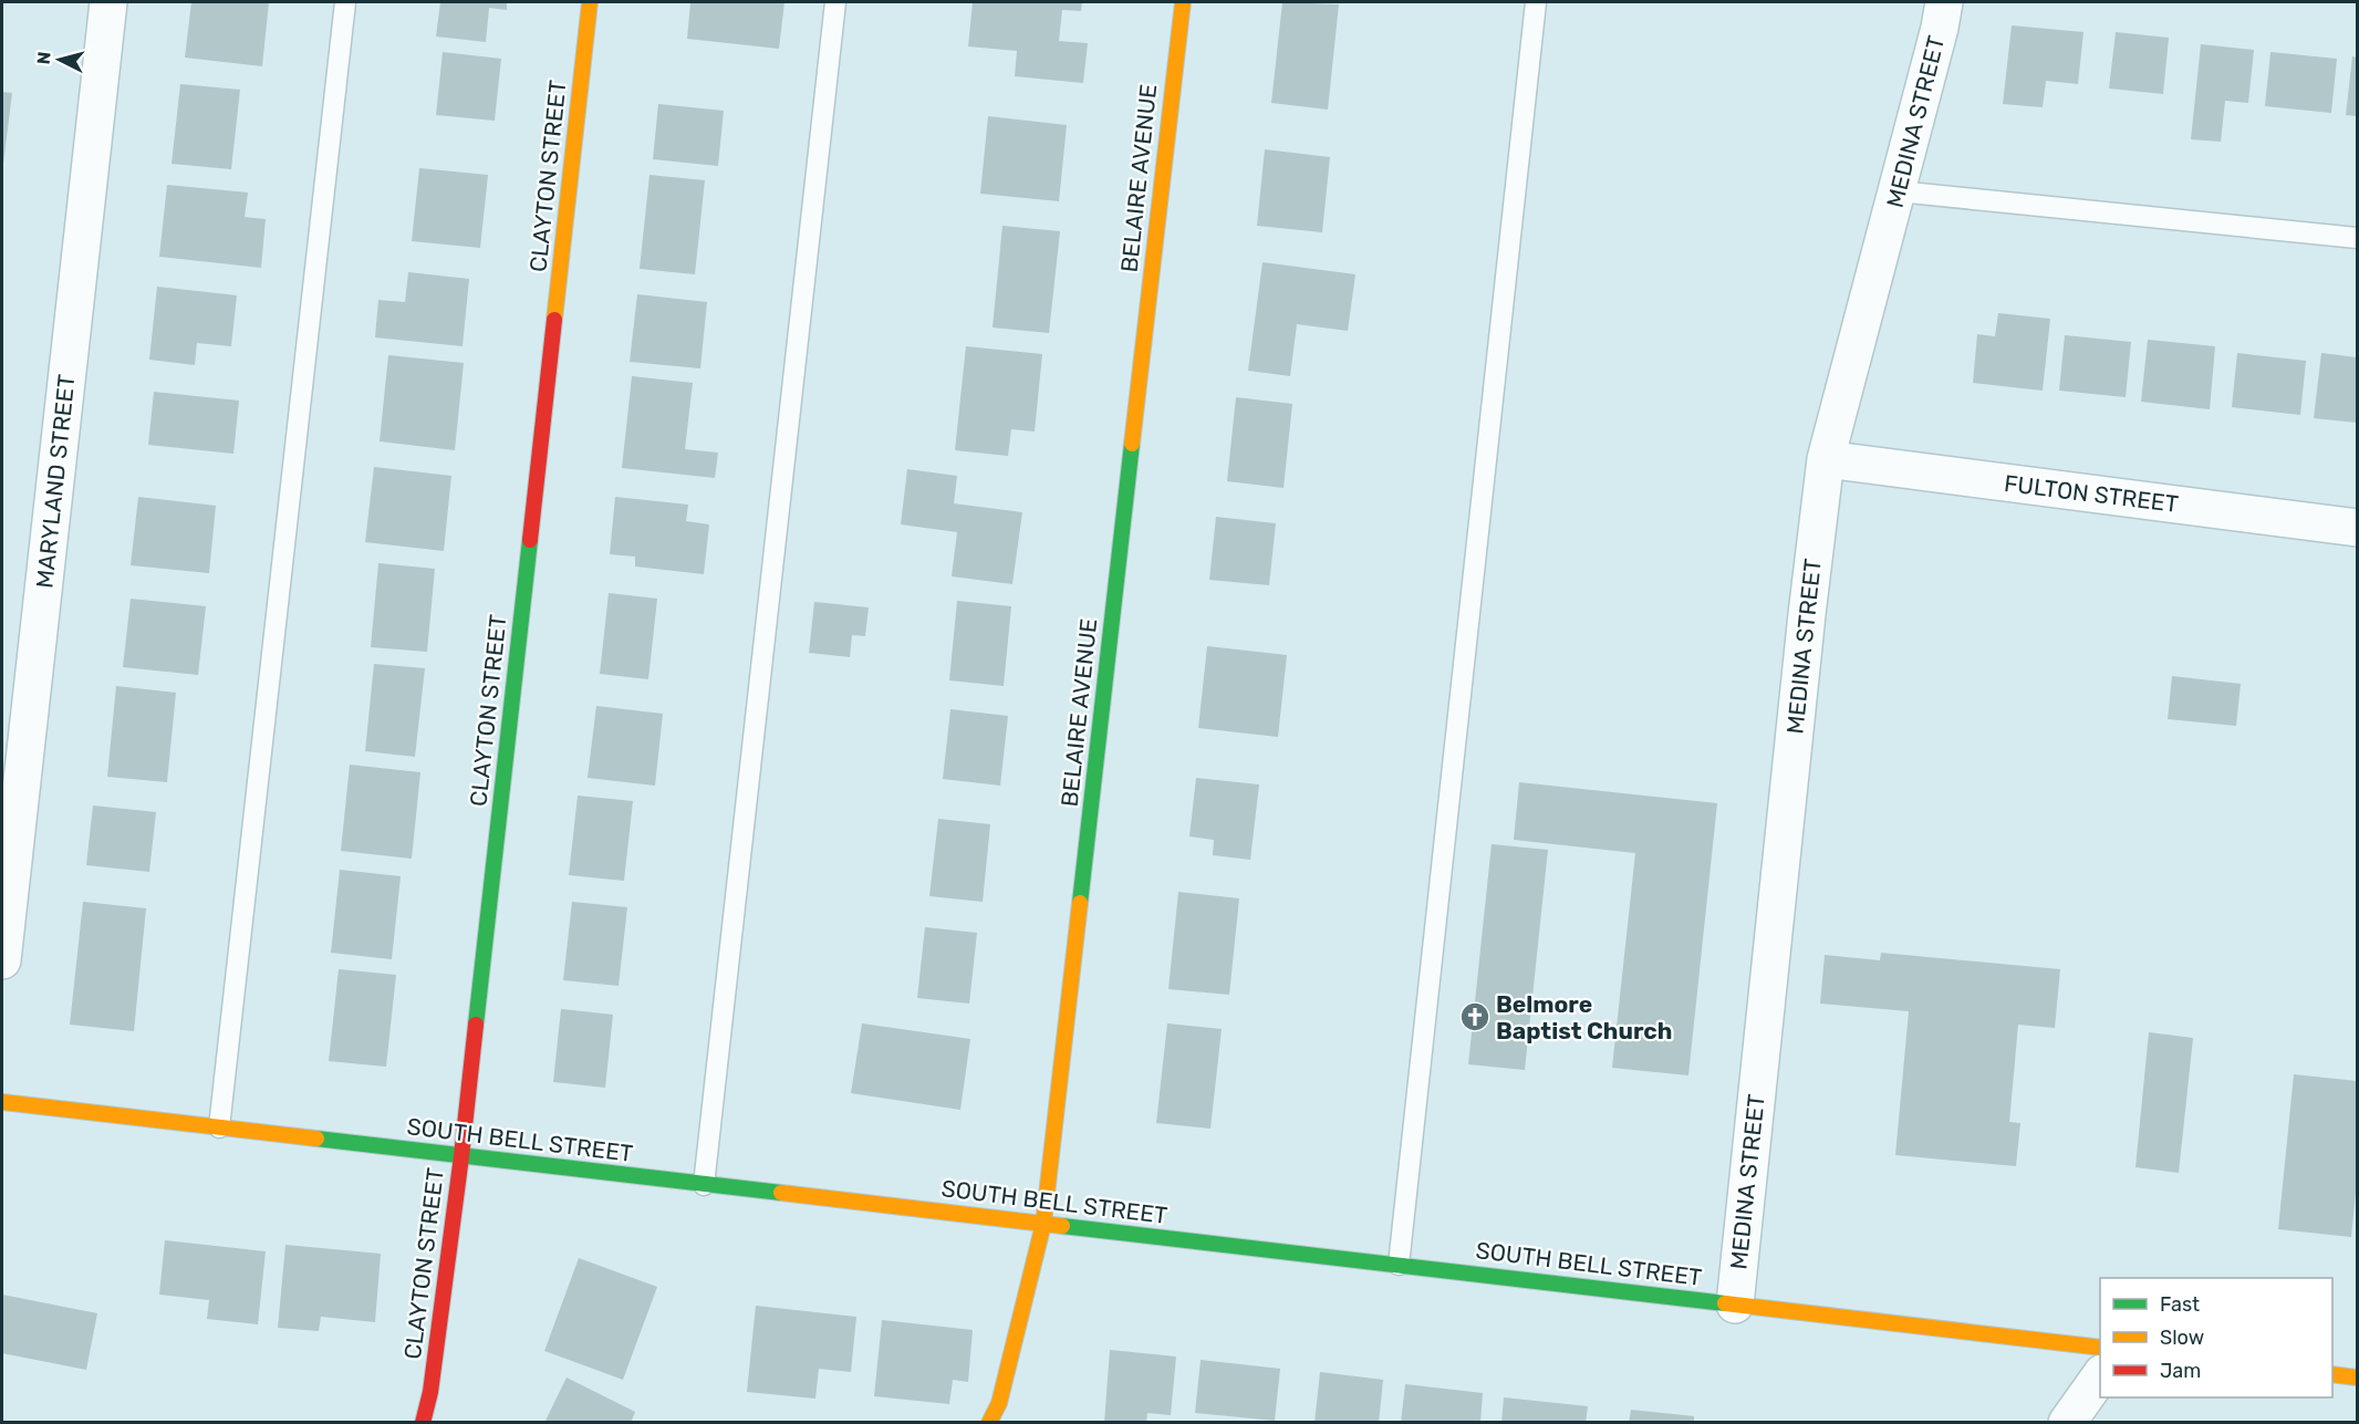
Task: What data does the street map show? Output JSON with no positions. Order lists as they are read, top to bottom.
{
  "streets": {
    "street": [
      "MEDINA STREET",
      "CLAYTON STREET",
      "BELAIRE AVENUE",
      "MARYLAND STREET",
      "FULTON STREET",
      "SOUTH BELL STREET"
    ]
  },
  "crossings": [
    ["MEDINA STREET", "FULTON STREET"],
    ["MEDINA STREET", "SOUTH BELL STREET"],
    ["CLAYTON STREET", "SOUTH BELL STREET"],
    ["BELAIRE AVENUE", "SOUTH BELL STREET"]
  ],
  "places": {
    "church": ["Belmore Baptist Church"]
  },
  "legend": ["Fast", "Slow", "Jam"],
  "north": "left"
}
